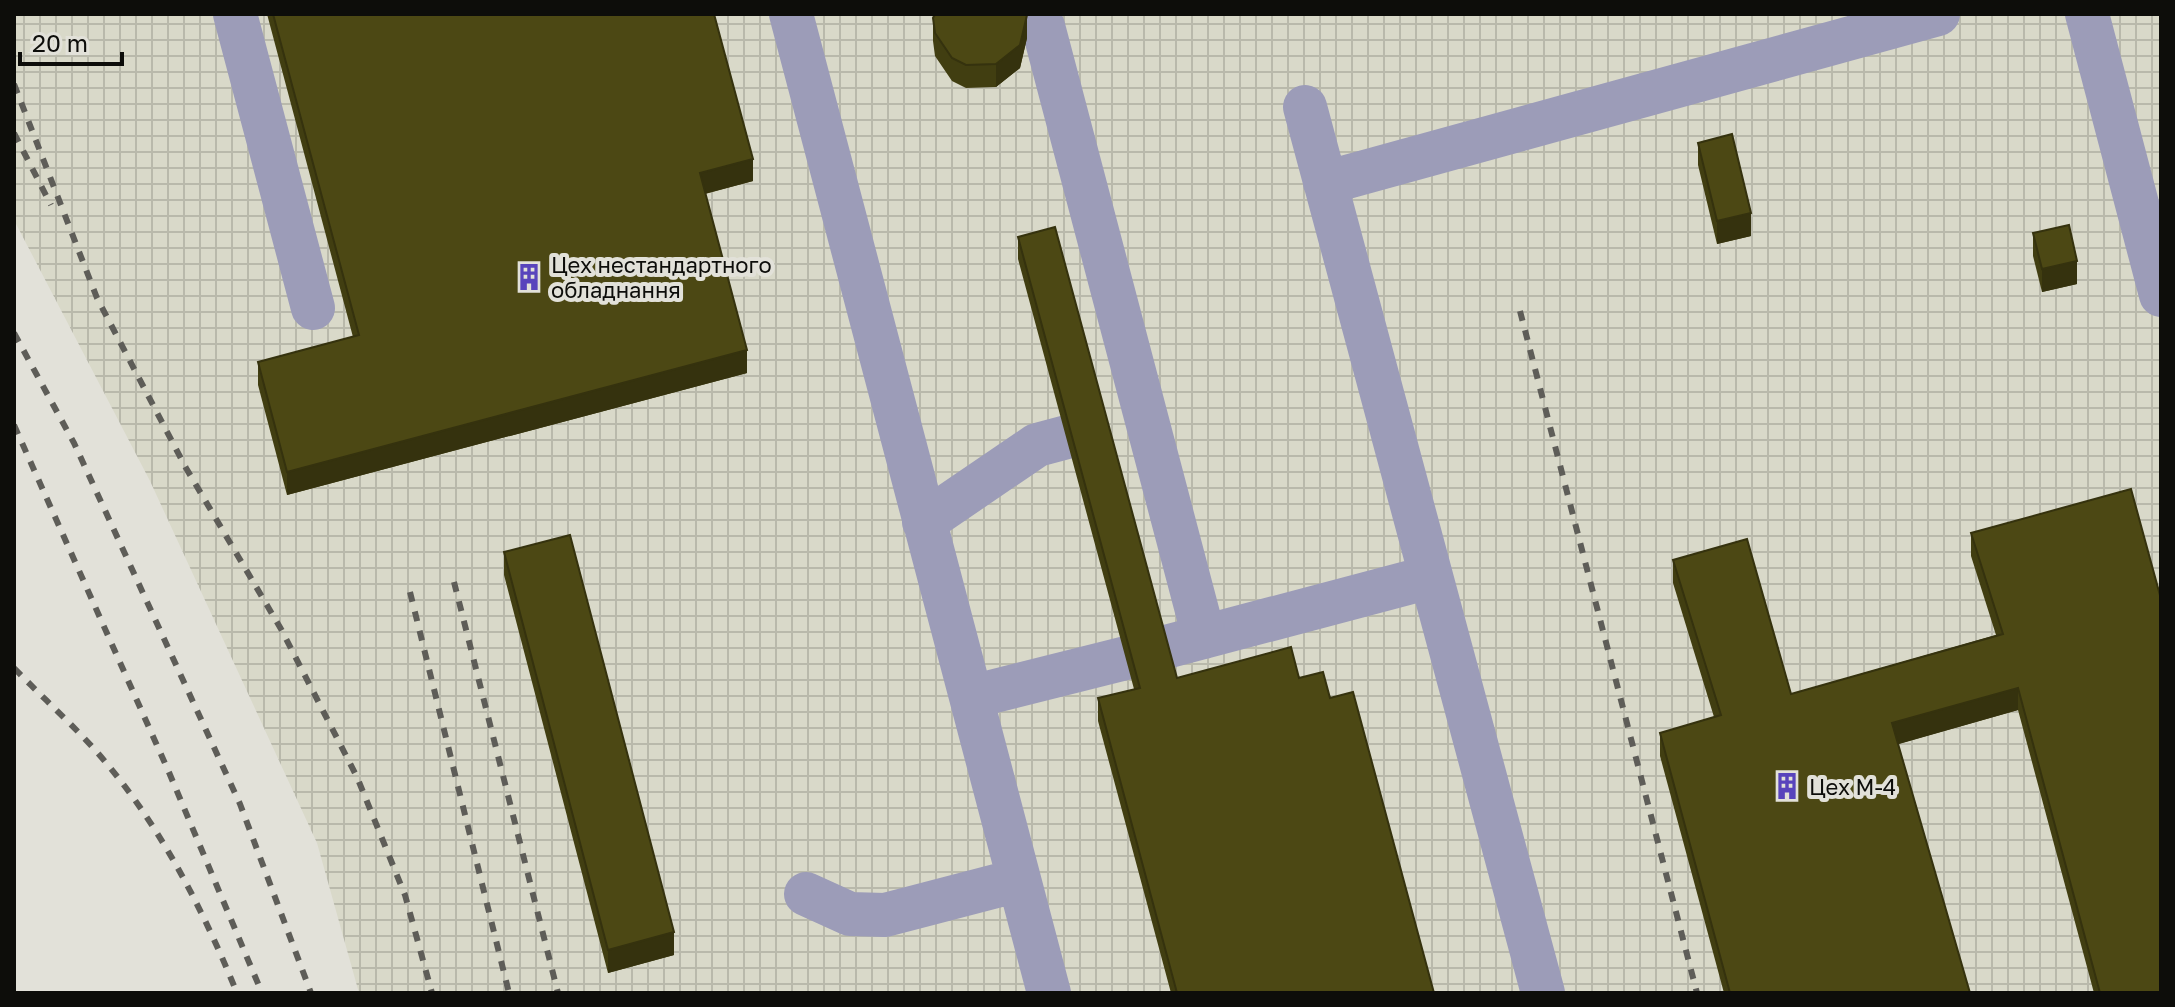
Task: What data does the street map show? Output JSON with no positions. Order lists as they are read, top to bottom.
{
  "places": {
    "building": ["Цех нестандартного обладнання", "Цех М-4"]
  },
  "scale_bar": "20 m"
}
